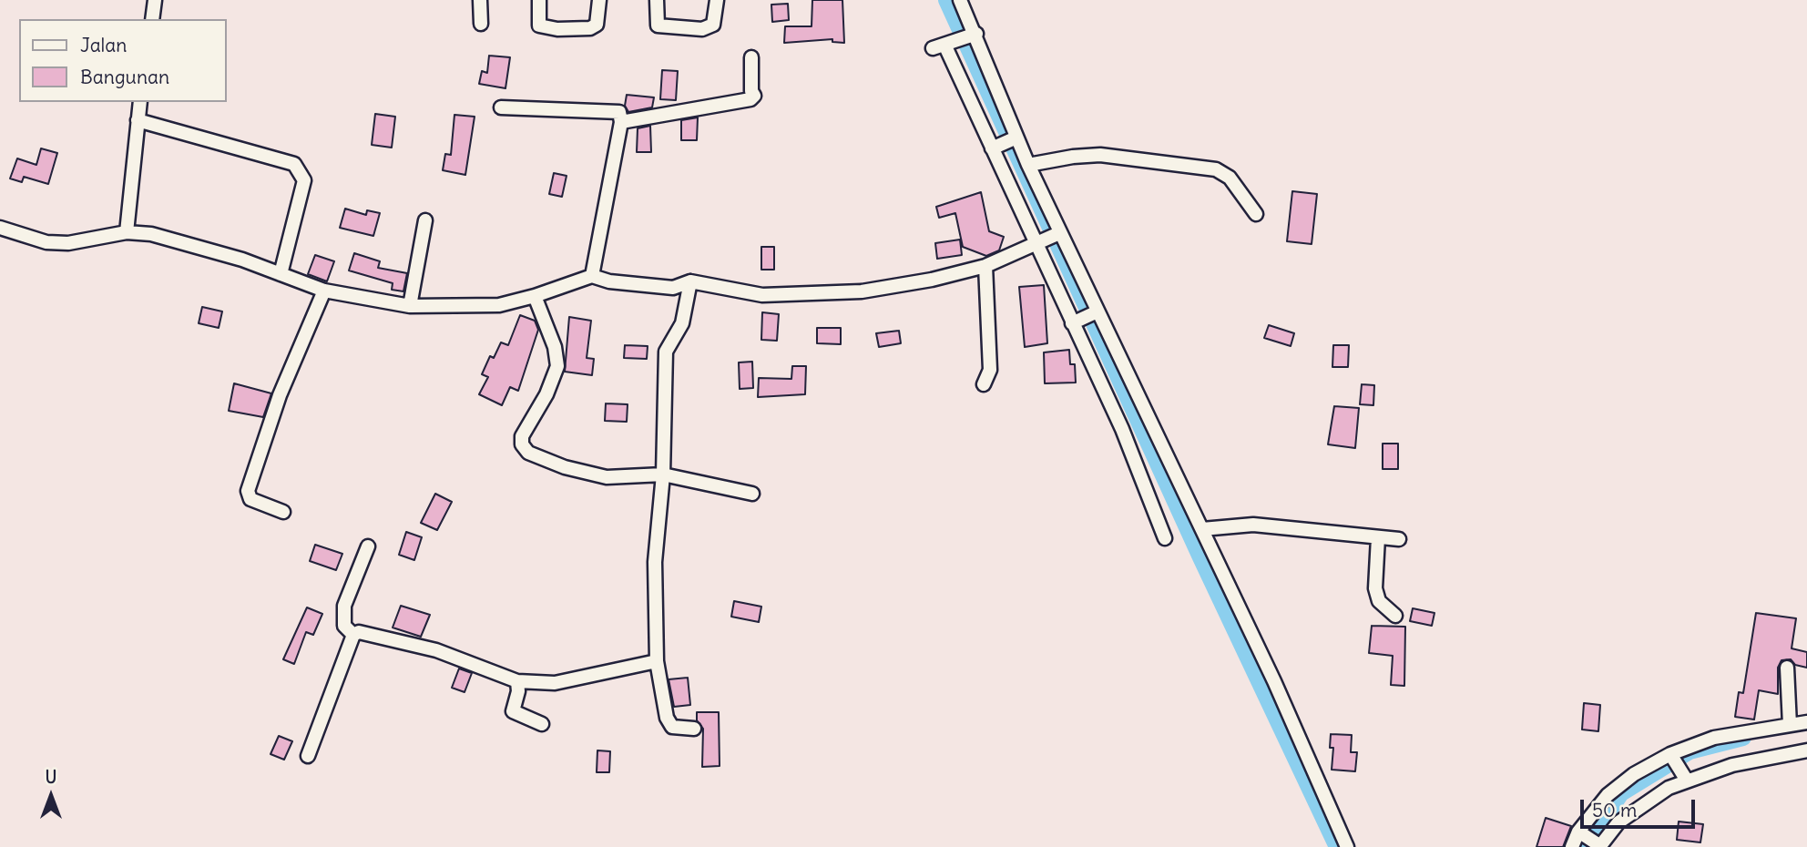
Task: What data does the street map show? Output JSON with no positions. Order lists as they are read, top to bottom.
{
  "legend": ["Jalan", "Bangunan"],
  "scale_bar": "50 m",
  "north": "top"
}
